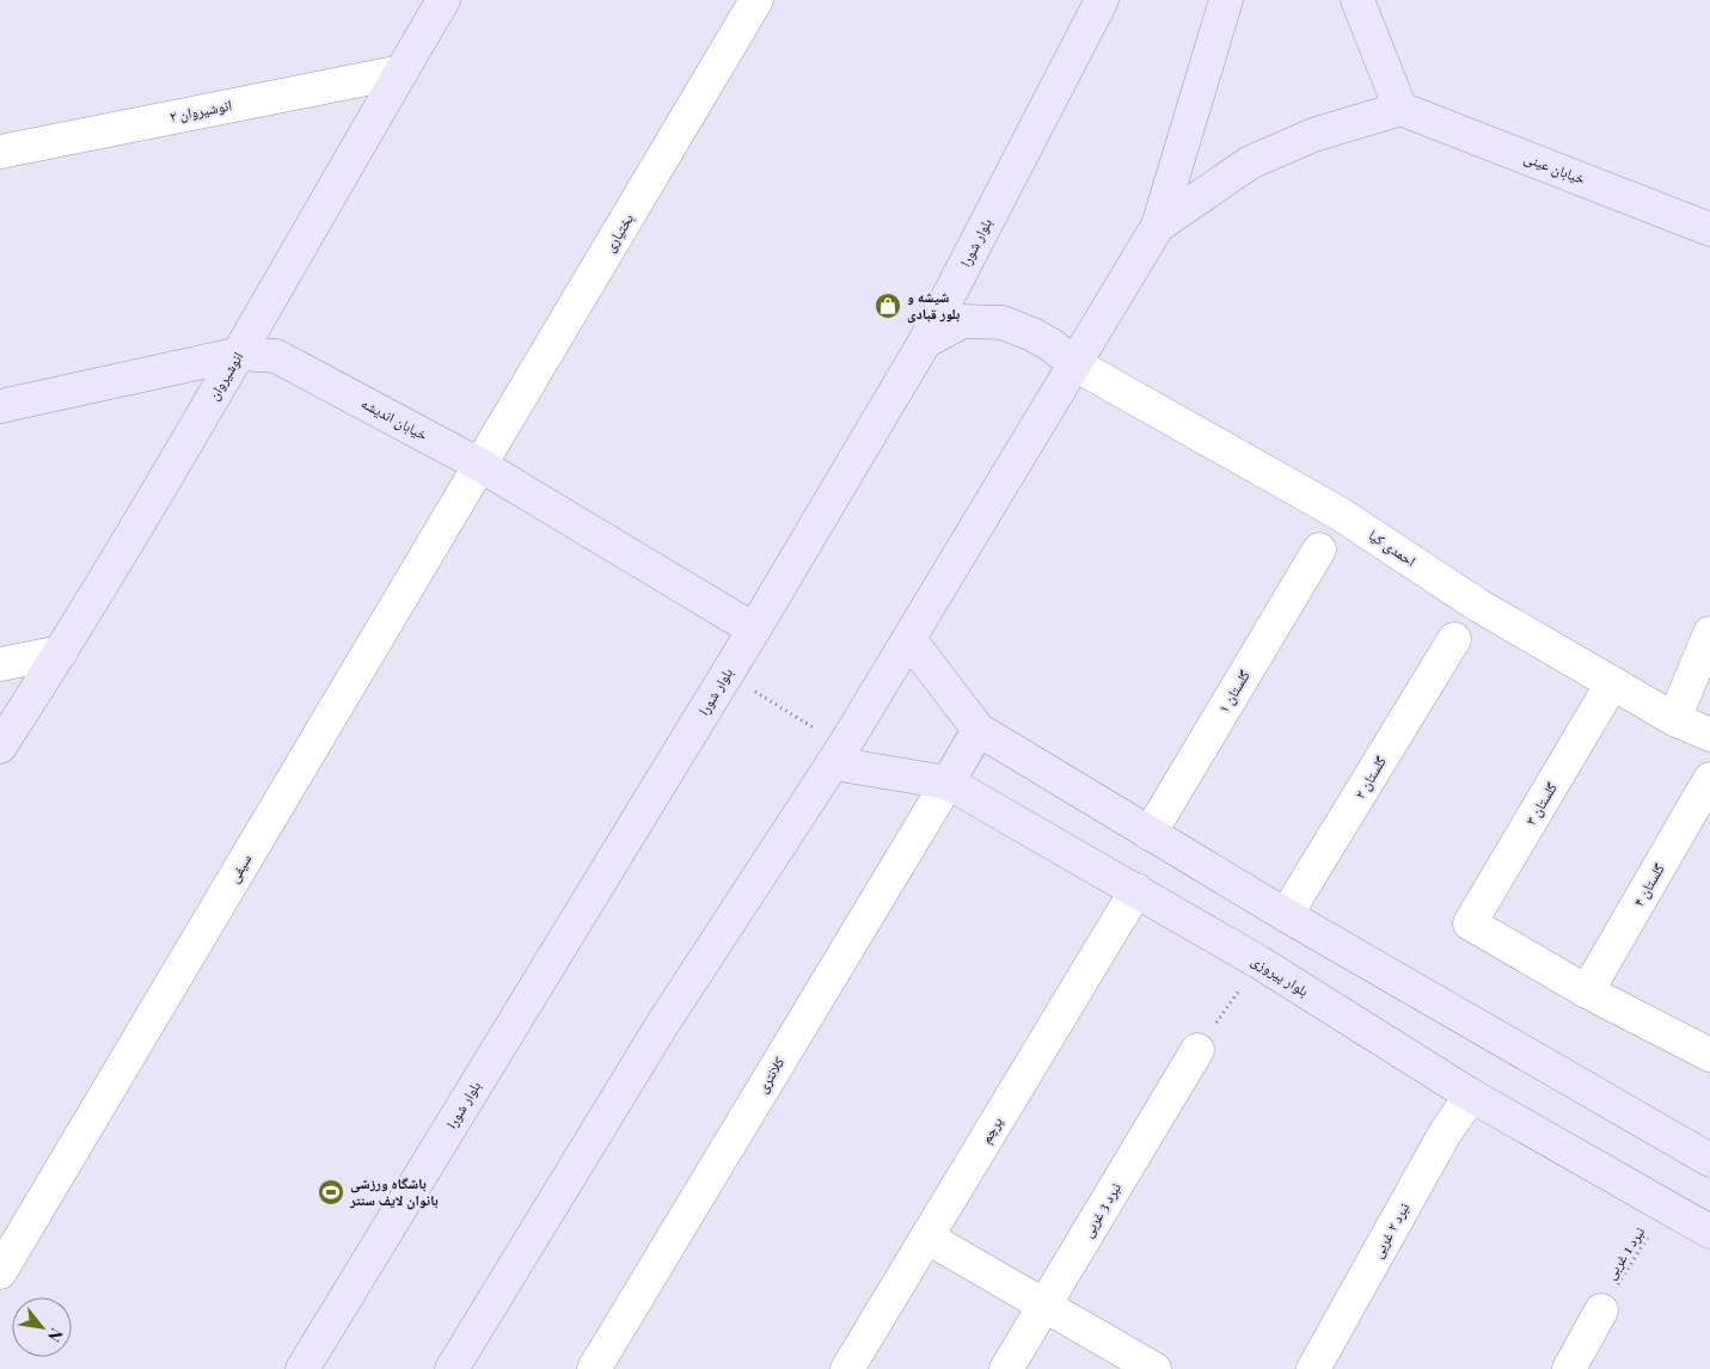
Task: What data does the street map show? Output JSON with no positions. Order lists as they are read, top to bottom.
{
  "streets": {
    "main road": [
      "خیابان عینی",
      "بلوار شورا",
      "انوشیروان",
      "خیابان اندیشه",
      "بلوار پیروزی"
    ],
    "street": [
      "انوشیروان ۲",
      "بختیاری",
      "احمدی کیا",
      "گلستان ۱",
      "گلستان ۲",
      "گلستان ۳",
      "سیفی",
      "گلستان ۴",
      "کلانتری",
      "پرچم",
      "نبرد 3 غربی",
      "نبرد ۲ غربی"
    ],
    "path": ["نبرد 1 غربی"]
  },
  "crossings": [
    ["انوشیروان ۲", "انوشیروان"],
    ["بختیاری", "خیابان اندیشه"],
    ["بختیاری", "سیفی"],
    ["بلوار شورا", "خیابان اندیشه"],
    ["انوشیروان", "خیابان اندیشه"],
    ["خیابان اندیشه", "سیفی"],
    ["احمدی کیا", "گلستان ۳"],
    ["گلستان ۳", "گلستان ۴"],
    ["بلوار پیروزی", "کلانتری"],
    ["بلوار پیروزی", "پرچم"],
    ["بلوار پیروزی", "نبرد ۲ غربی"],
    ["بلوار پیروزی", "نبرد 1 غربی"]
  ],
  "places": {
    "shop": ["شیشه و بلور قبادی"],
    "sports": ["باشگاه ورزشی بانوان لایف سنتر"]
  },
  "north": "bottom right"
}
